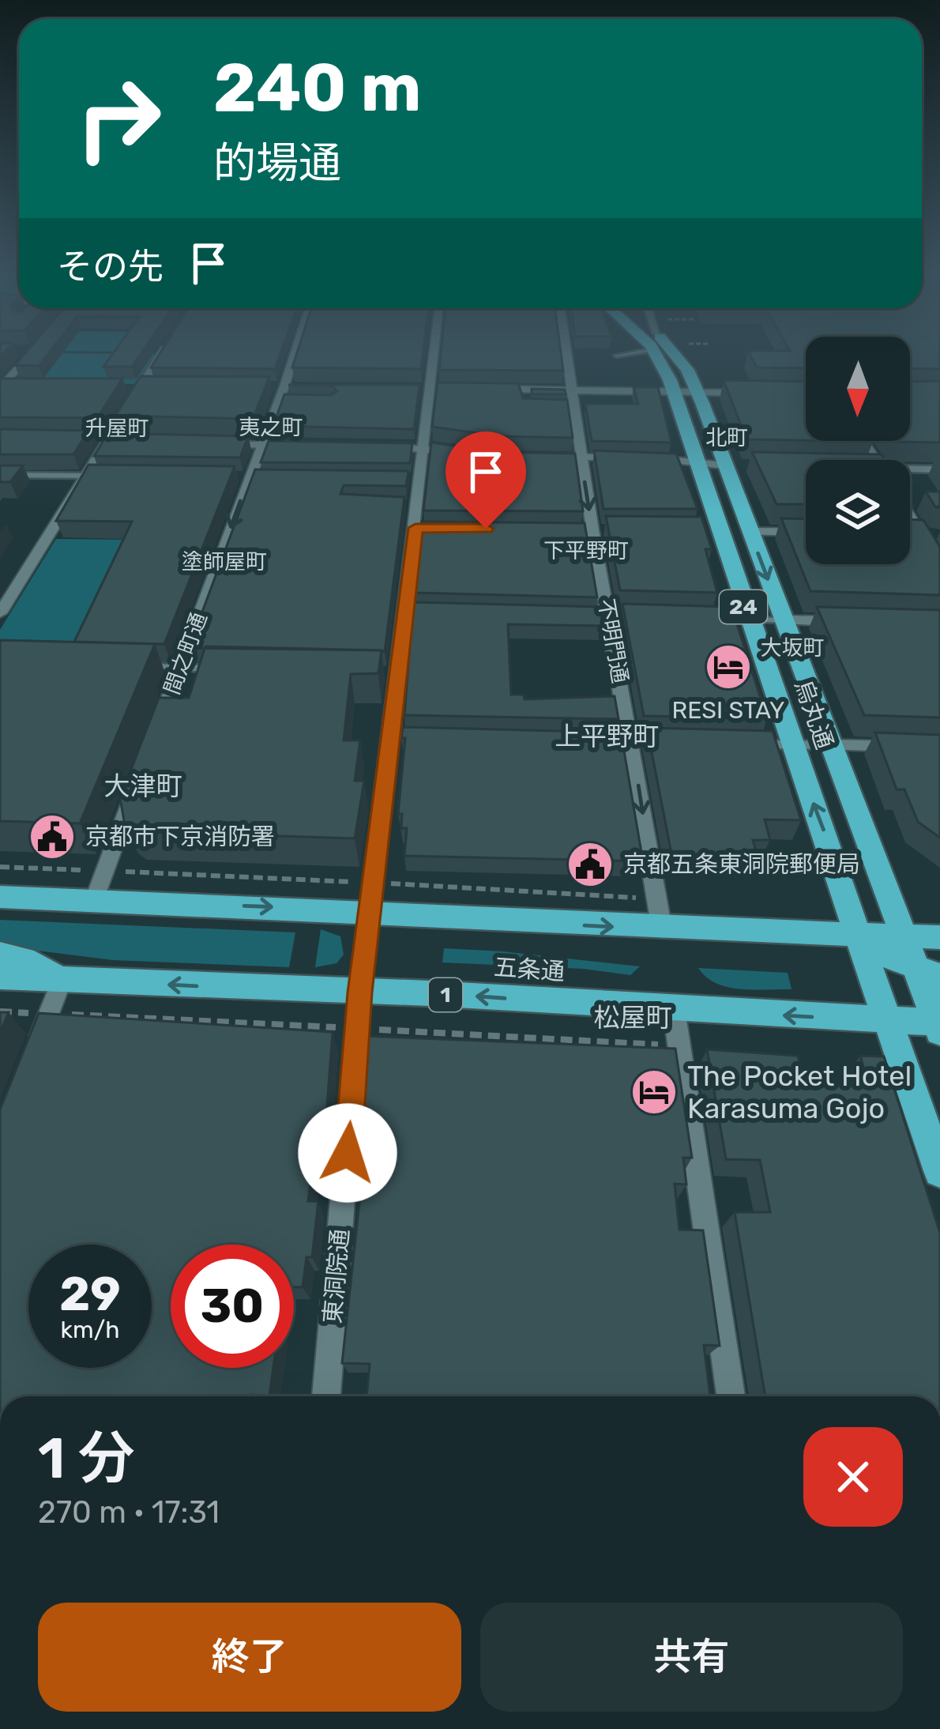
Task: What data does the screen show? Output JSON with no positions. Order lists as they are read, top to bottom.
{
  "streets": {
    "highway": [
      "24",
      "烏丸通",
      "五条通",
      "1"
    ],
    "street": ["不明門通", "間之町通", "東洞院通"]
  },
  "crossings": [
    ["不明門通", "五条通"],
    ["烏丸通", "五条通"],
    ["五条通", "東洞院通"]
  ],
  "one_way": ["不明門通"],
  "districts": [
    "夷之町",
    "升屋町",
    "北町",
    "下平野町",
    "塗師屋町",
    "大坂町",
    "上平野町",
    "大津町",
    "松屋町"
  ],
  "places": {
    "hotel": ["RESI STAY", "The Pocket Hotel Karasuma Gojo"],
    "public building": ["京都市下京消防署", "京都五条東洞院郵便局"]
  },
  "north": "bottom",
  "page": {
    "turn": ["240 m", "的場通"],
    "then": "その先",
    "speed": "29 km/h",
    "limit": "30",
    "heading": ["1 分", "270 m · 17:31"],
    "buttons": ["終了", "共有"]
  }
}
